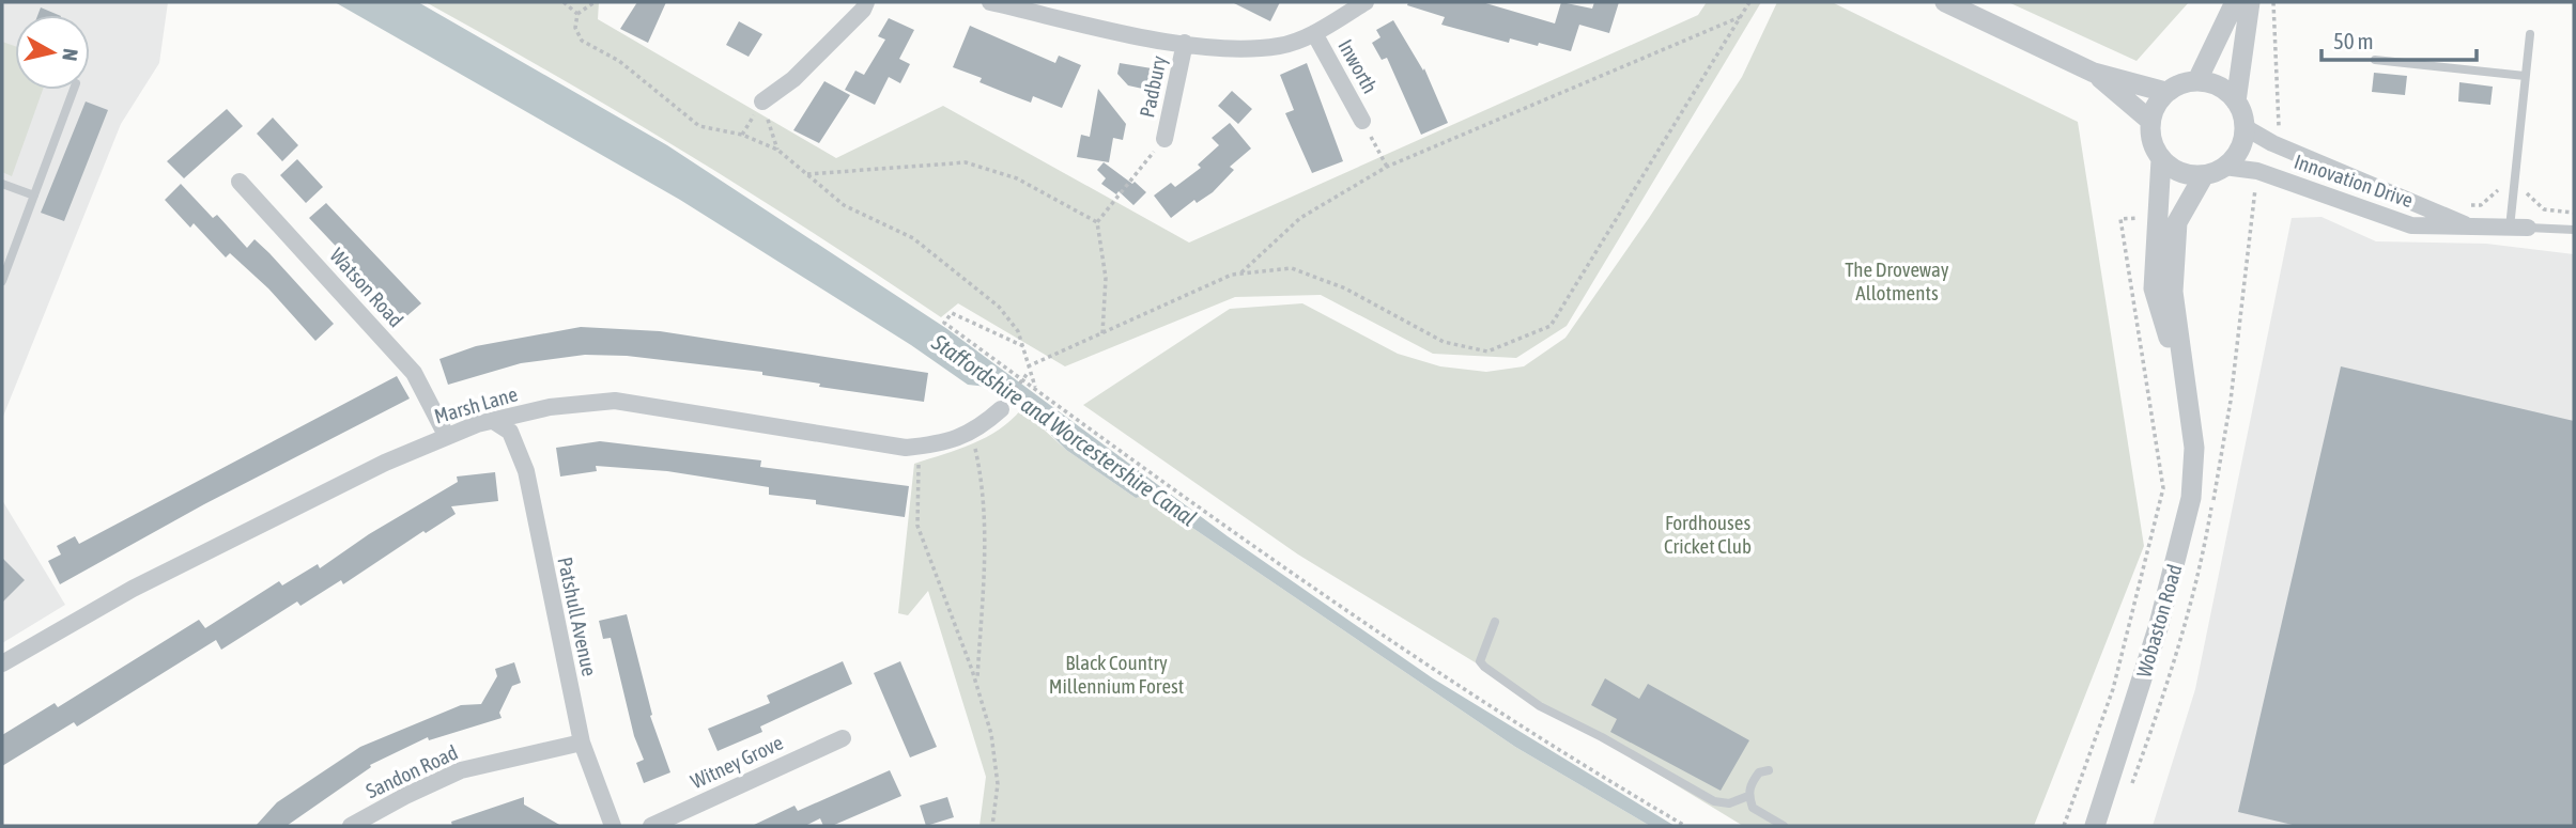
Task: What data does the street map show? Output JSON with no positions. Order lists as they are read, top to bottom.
{
  "streets": {
    "street": [
      "Inworth",
      "Padbury",
      "Innovation Drive",
      "Watson Road",
      "Marsh Lane",
      "Patshull Avenue",
      "Wobaston Road",
      "Witney Grove",
      "Sandon Road"
    ]
  },
  "crossings": [
    ["Innovation Drive", "Wobaston Road"],
    ["Watson Road", "Marsh Lane"],
    ["Marsh Lane", "Patshull Avenue"],
    ["Patshull Avenue", "Sandon Road"]
  ],
  "water": ["Staffordshire and Worcestershire Canal"],
  "parks": ["The Droveway Allotments", "Fordhouses Cricket Club", "Black Country Millennium Forest"],
  "scale_bar": "50 m",
  "north": "right"
}
